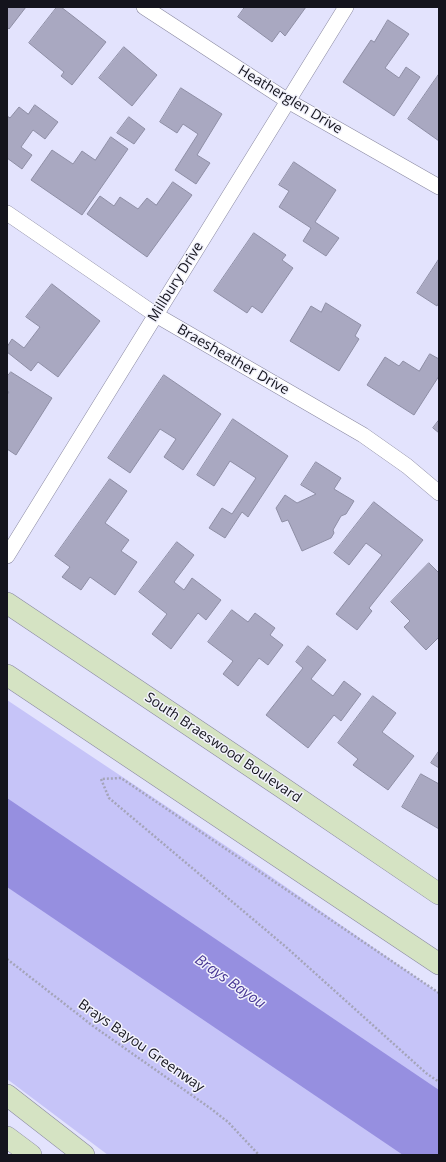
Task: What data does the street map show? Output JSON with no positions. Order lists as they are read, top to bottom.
{
  "streets": {
    "main road": ["South Braeswood Boulevard"],
    "street": ["Heatherglen Drive", "Millbury Drive", "Braesheather Drive"],
    "path": ["Brays Bayou Greenway"]
  },
  "crossings": [
    ["Heatherglen Drive", "Millbury Drive"],
    ["Millbury Drive", "Braesheather Drive"]
  ],
  "water": ["Brays Bayou"]
}
